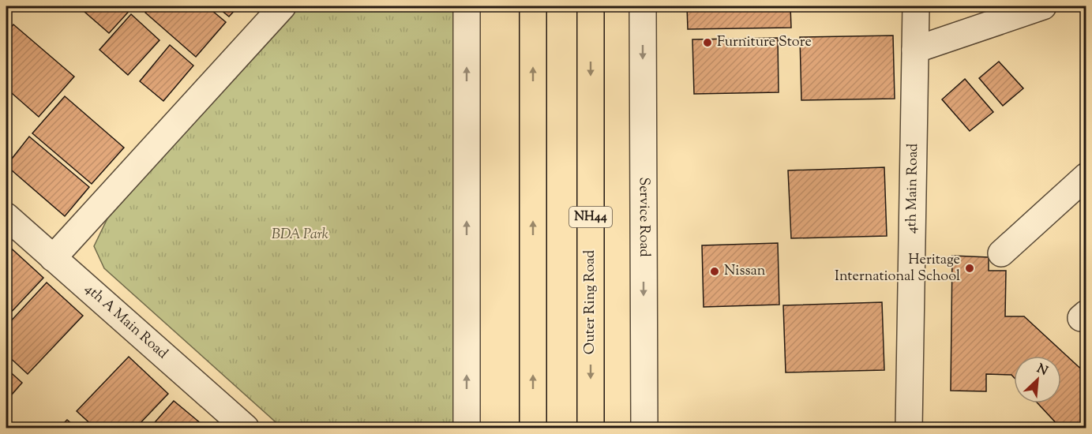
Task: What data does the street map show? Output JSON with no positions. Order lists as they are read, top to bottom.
{
  "streets": {
    "highway": ["NH44", "Outer Ring Road"],
    "street": ["4th Main Road", "Service Road", "4th A Main Road"]
  },
  "parks": ["BDA Park"],
  "places": ["Furniture Store", "Heritage International School", "Nissan"],
  "north": "top right"
}
